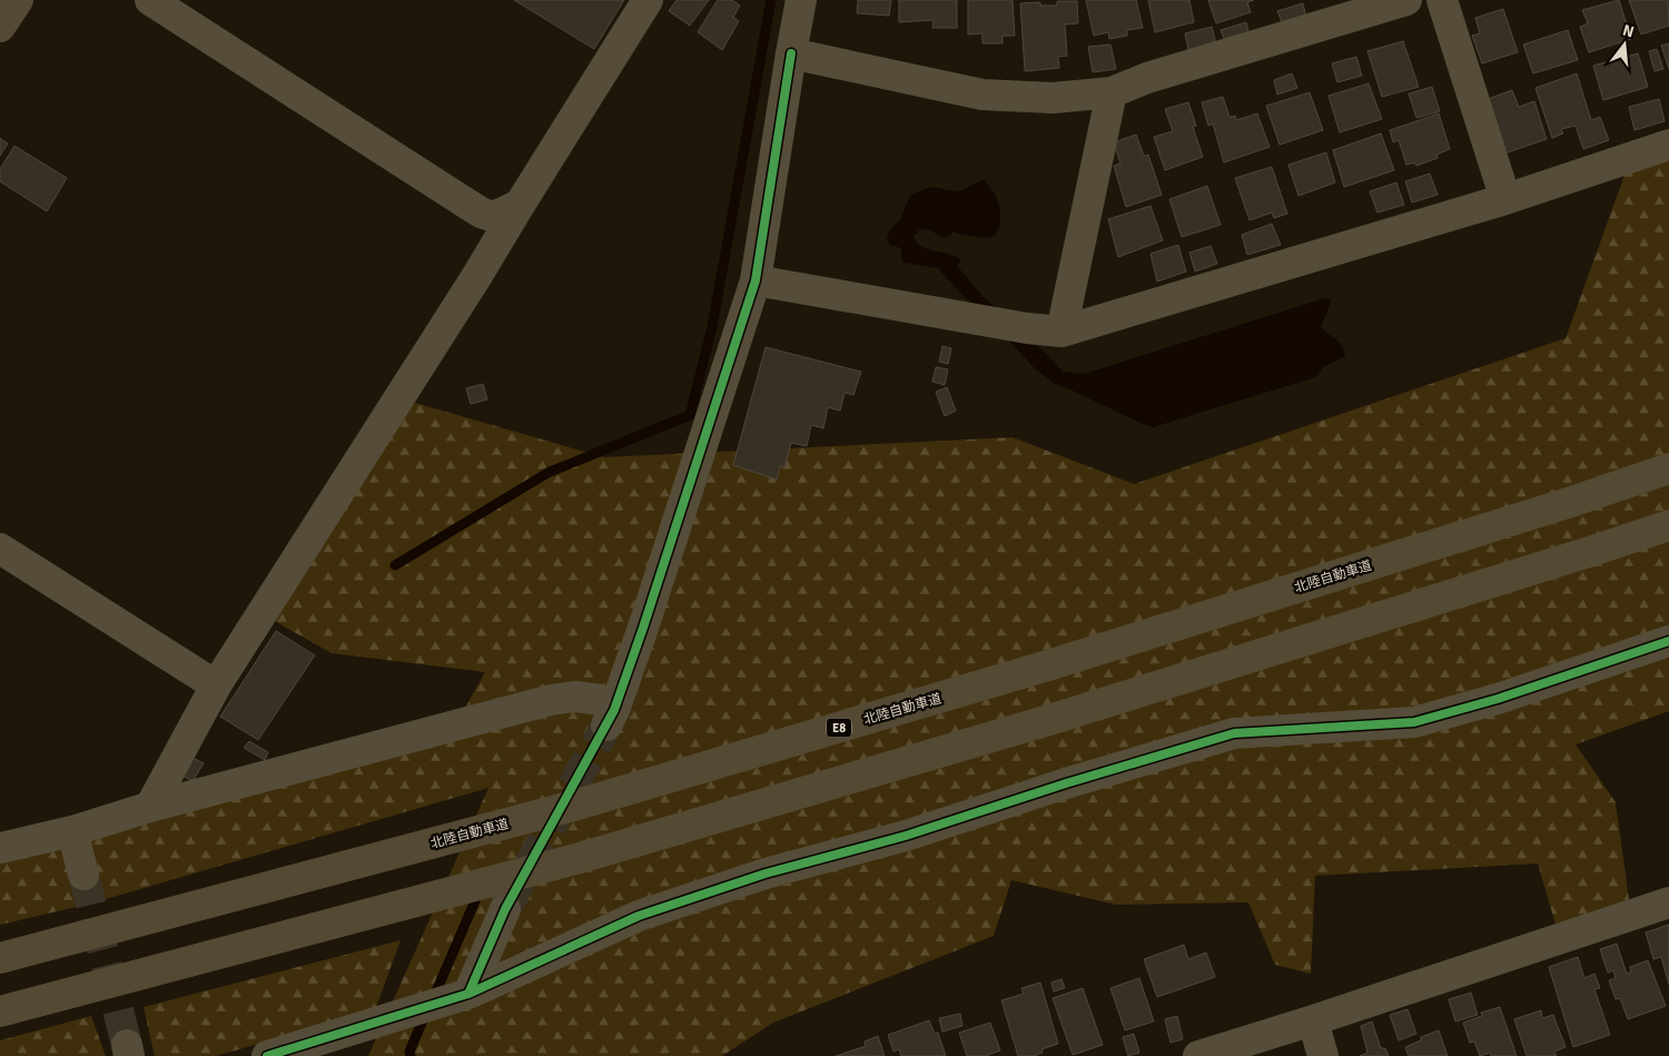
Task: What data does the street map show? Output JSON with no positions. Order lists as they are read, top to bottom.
{
  "streets": {
    "highway": ["北陸自動車道", "E8"]
  },
  "north": "top"
}
